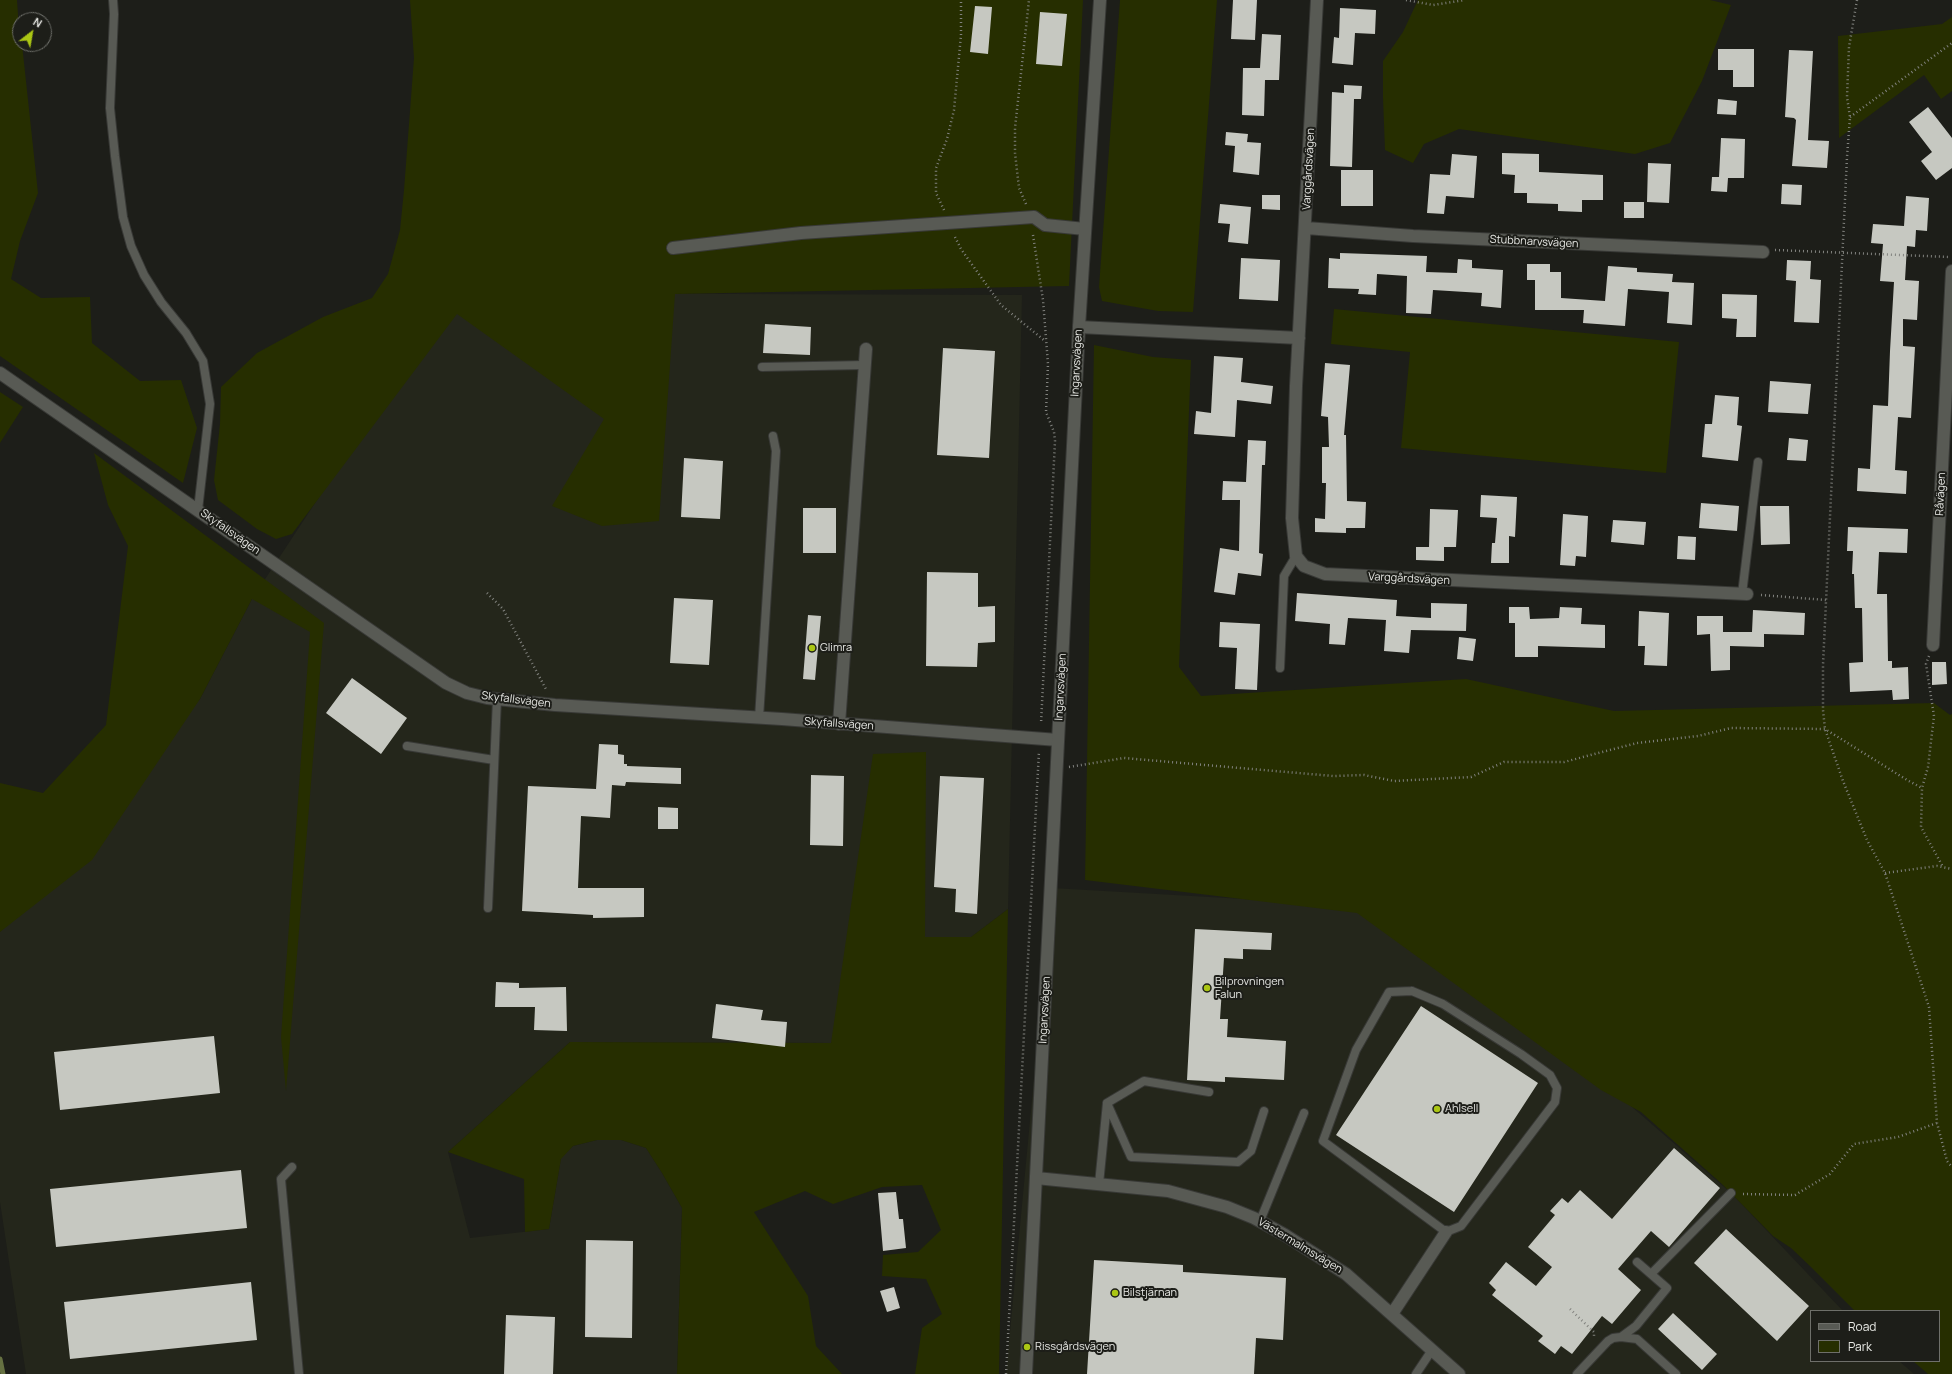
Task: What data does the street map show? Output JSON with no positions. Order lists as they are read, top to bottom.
{
  "streets": {
    "street": [
      "Varggårdsvägen",
      "Stubbnarvsvägen",
      "Ingarvsvägen",
      "Råvägen",
      "Skyfallsvägen",
      "Västermalmsvägen"
    ]
  },
  "crossings": [
    ["Varggårdsvägen", "Stubbnarvsvägen"],
    ["Ingarvsvägen", "Skyfallsvägen"],
    ["Ingarvsvägen", "Västermalmsvägen"]
  ],
  "places": [
    "Glimra",
    "Bilprovningen Falun",
    "Ahlsell",
    "Bilstjärnan",
    "Rissgårdsvägen"
  ],
  "legend": ["Road", "Park"],
  "north": "top right"
}
